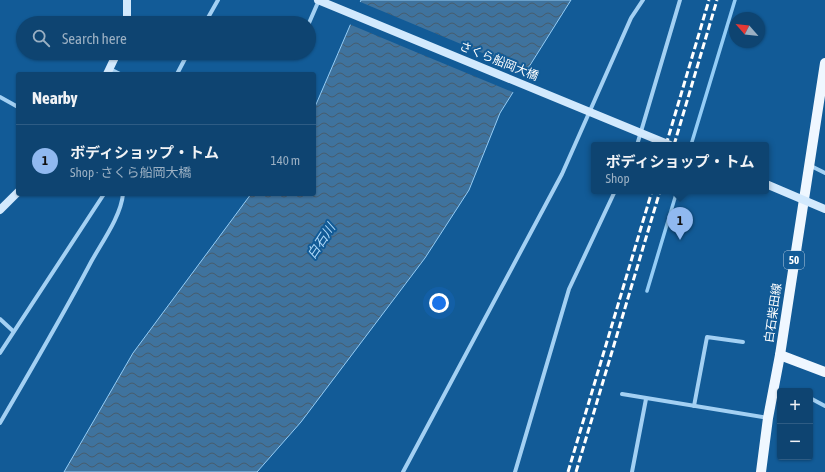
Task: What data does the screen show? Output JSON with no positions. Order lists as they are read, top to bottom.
{
  "streets": {
    "main road": ["さくら船岡大橋", "50", "白石柴田線"]
  },
  "water": ["白石川"],
  "north": "top left",
  "page": {
    "search": "Search here",
    "heading": "Nearby",
    "list": [
      {
        "mark": "1",
        "name": "ボディショップ・トム",
        "note": "Shop · さくら船岡大橋",
        "value": "140 m"
      }
    ],
    "popup": ["ボディショップ・トム", "Shop"],
    "pins": "1",
    "map_buttons": ["+", "−"]
  }
}
